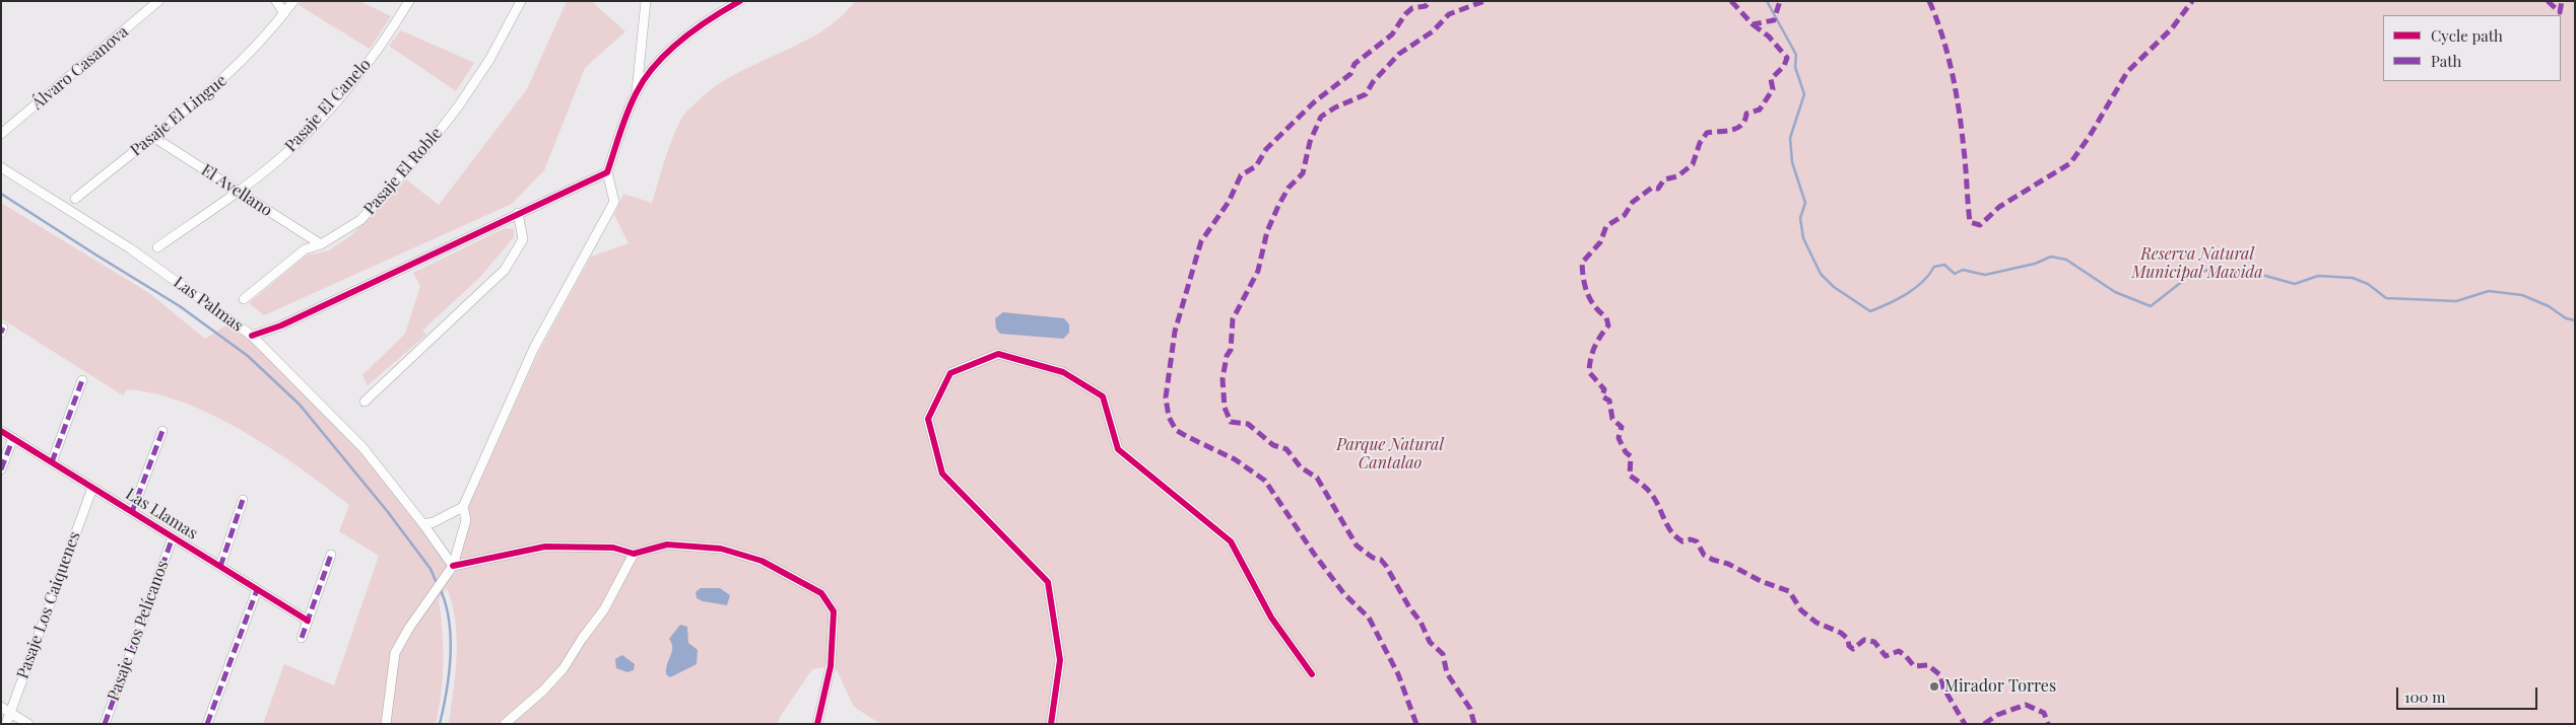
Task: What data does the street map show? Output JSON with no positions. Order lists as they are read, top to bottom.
{
  "streets": {
    "street": [
      "Álvaro Casanova",
      "Pasaje El Canelo",
      "Pasaje El Lingue",
      "Pasaje El Roble",
      "El Avellano",
      "Las Palmas",
      "Las Llamas",
      "Pasaje Los Caiquenes",
      "Pasaje Los Pelícanos"
    ]
  },
  "crossings": [
    ["Pasaje El Canelo", "El Avellano"],
    ["Pasaje El Lingue", "El Avellano"],
    ["Pasaje El Roble", "El Avellano"],
    ["Las Llamas", "Pasaje Los Caiquenes"],
    ["Las Llamas", "Pasaje Los Pelícanos"]
  ],
  "parks": ["Reserva Natural Municipal Mawida", "Parque Natural Cantalao"],
  "places": ["Mirador Torres"],
  "legend": ["Cycle path", "Path"],
  "scale_bar": "100 m"
}
